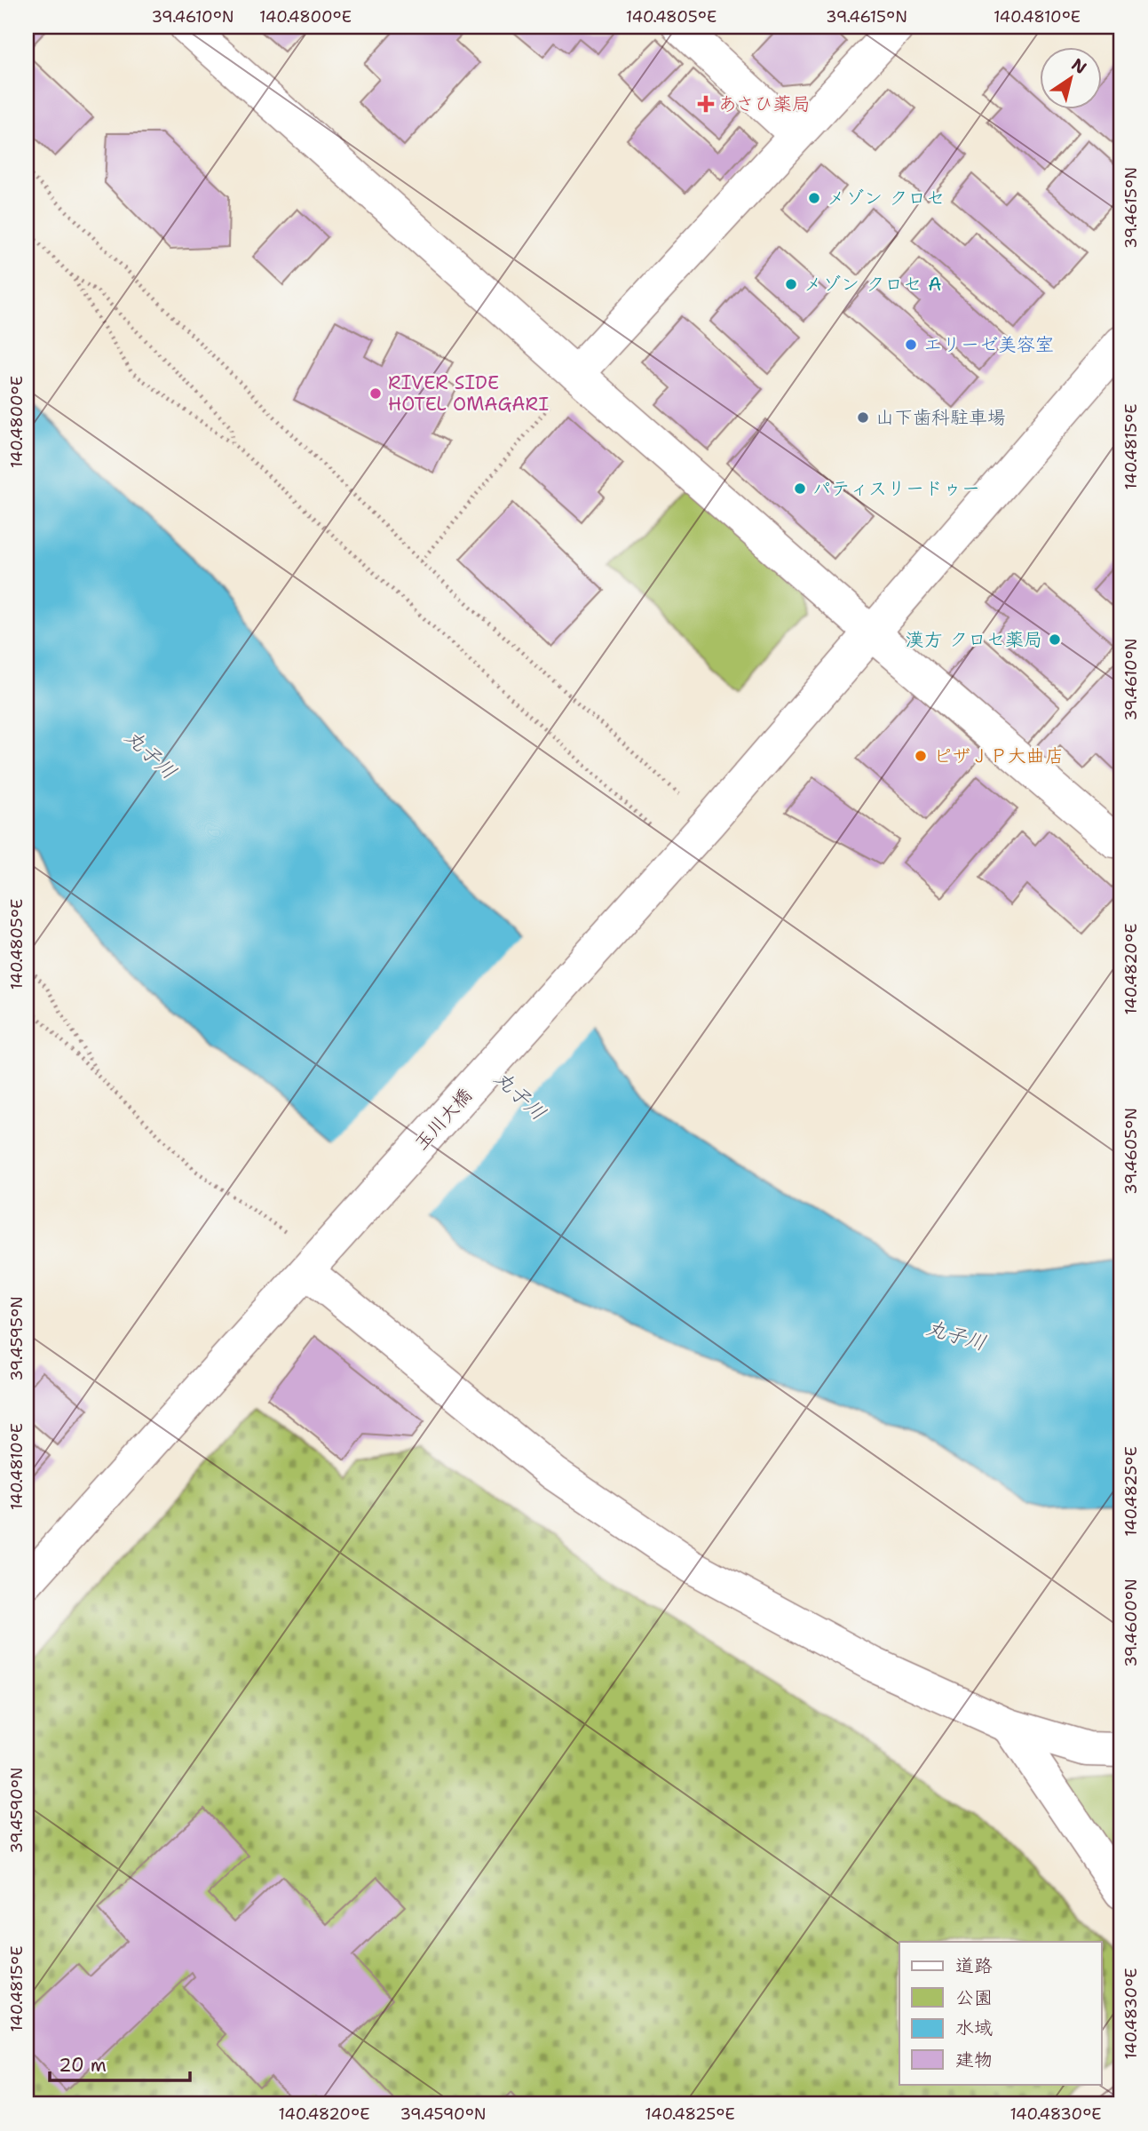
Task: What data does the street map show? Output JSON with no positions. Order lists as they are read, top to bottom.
{
  "streets": {
    "street": ["玉川大橋"]
  },
  "water": ["丸子川"],
  "places": {
    "health": ["あさひ薬局"],
    "other": [
      "メゾン クロセ",
      "メゾン クロセ A",
      "エリーゼ美容室",
      "RIVER SIDE HOTEL OMAGARI",
      "山下歯科駐車場",
      "パティスリードゥー",
      "漢方 クロセ薬局",
      "ピザＪＰ大曲店"
    ]
  },
  "legend": [
    "道路",
    "公園",
    "水域",
    "建物"
  ],
  "scale_bar": "20 m",
  "north": "top right",
  "coordinates": [
    "39.4610°N",
    "140.4800°E",
    "140.4805°E",
    "39.4615°N",
    "140.4810°E",
    "140.4815°E",
    "140.4820°E",
    "39.4605°N",
    "39.4595°N",
    "140.4825°E",
    "39.4600°N",
    "39.4590°N",
    "140.4830°E"
  ]
}
